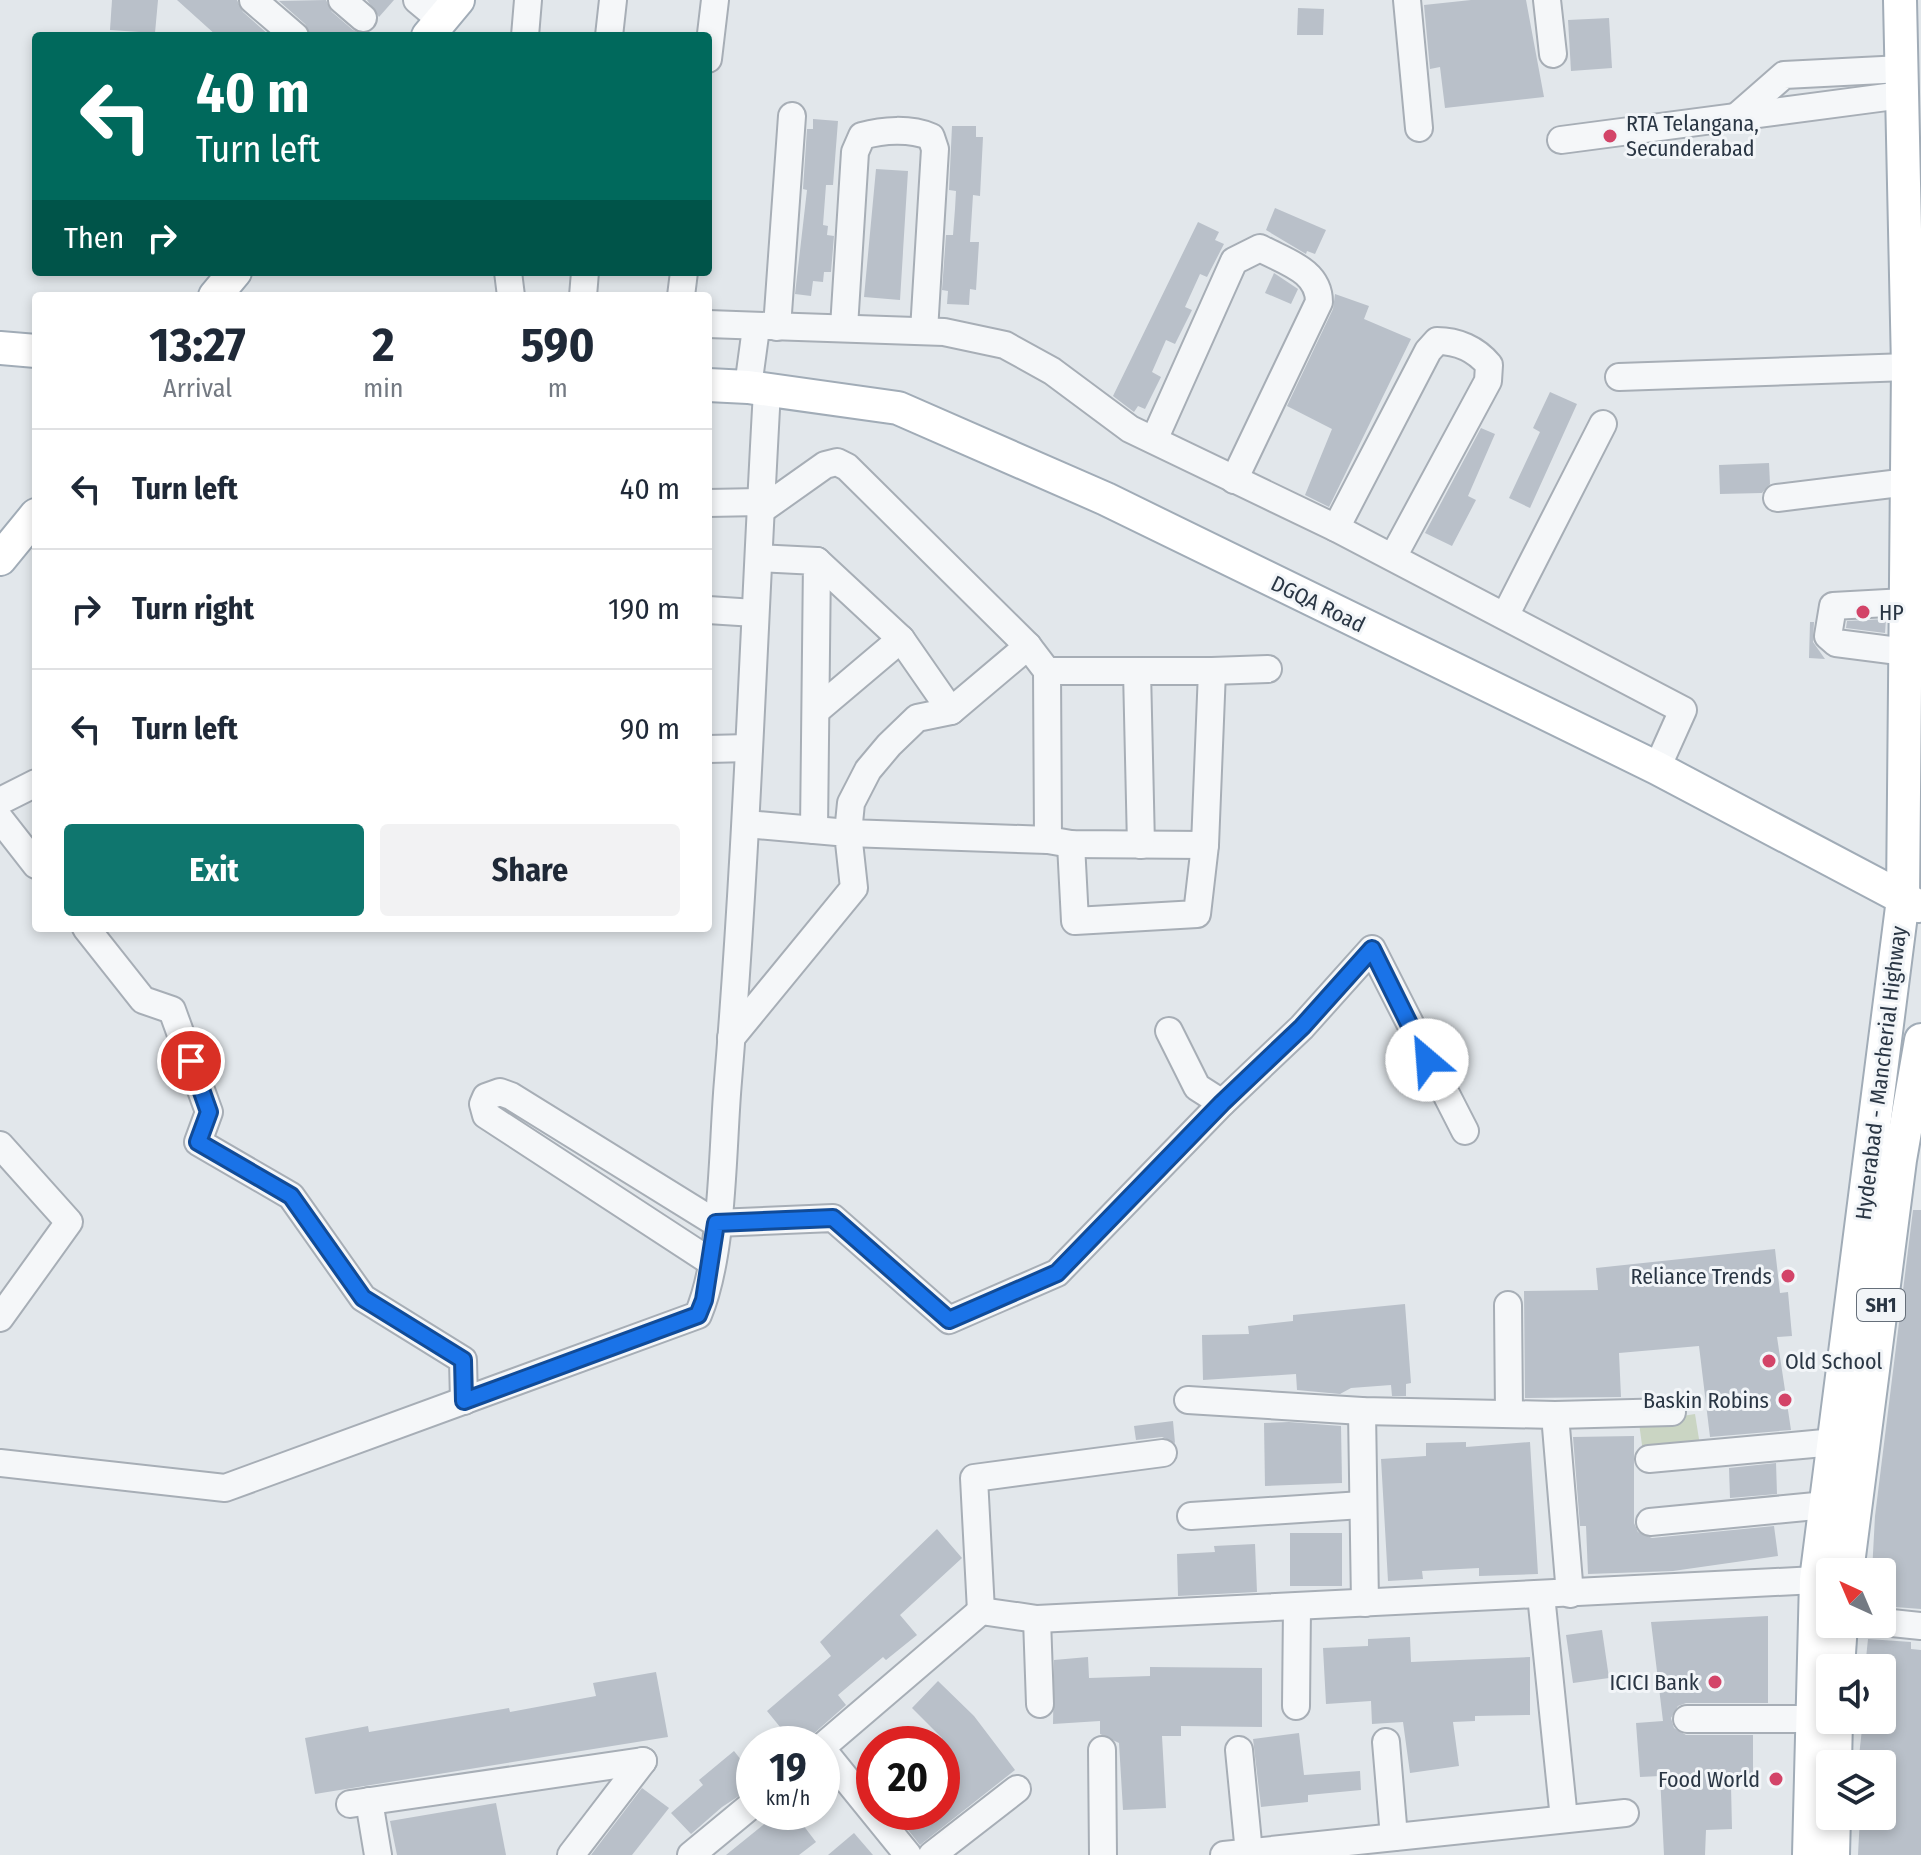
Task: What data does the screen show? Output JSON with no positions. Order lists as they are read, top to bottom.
{
  "streets": {
    "main road": ["DGQA Road", "Hyderabad - Mancherial Highway", "SH1"]
  },
  "crossings": [
    ["DGQA Road", "Hyderabad - Mancherial Highway"]
  ],
  "places": [
    "RTA Telangana, Secunderabad",
    "HP",
    "Reliance Trends",
    "Old School",
    "Baskin Robins",
    "ICICI Bank",
    "Food World"
  ],
  "north": "top left",
  "page": {
    "turn": ["40 m", "Turn left"],
    "then": "Then",
    "eta": [
      "13:27",
      "Arrival",
      "2",
      "min",
      "590",
      "m"
    ],
    "list": [
      {
        "name": "Turn left",
        "value": "40 m"
      },
      {
        "name": "Turn right",
        "value": "190 m"
      },
      {
        "name": "Turn left",
        "value": "90 m"
      }
    ],
    "buttons": ["Exit", "Share"],
    "speed": "19 km/h",
    "limit": "20"
  }
}
